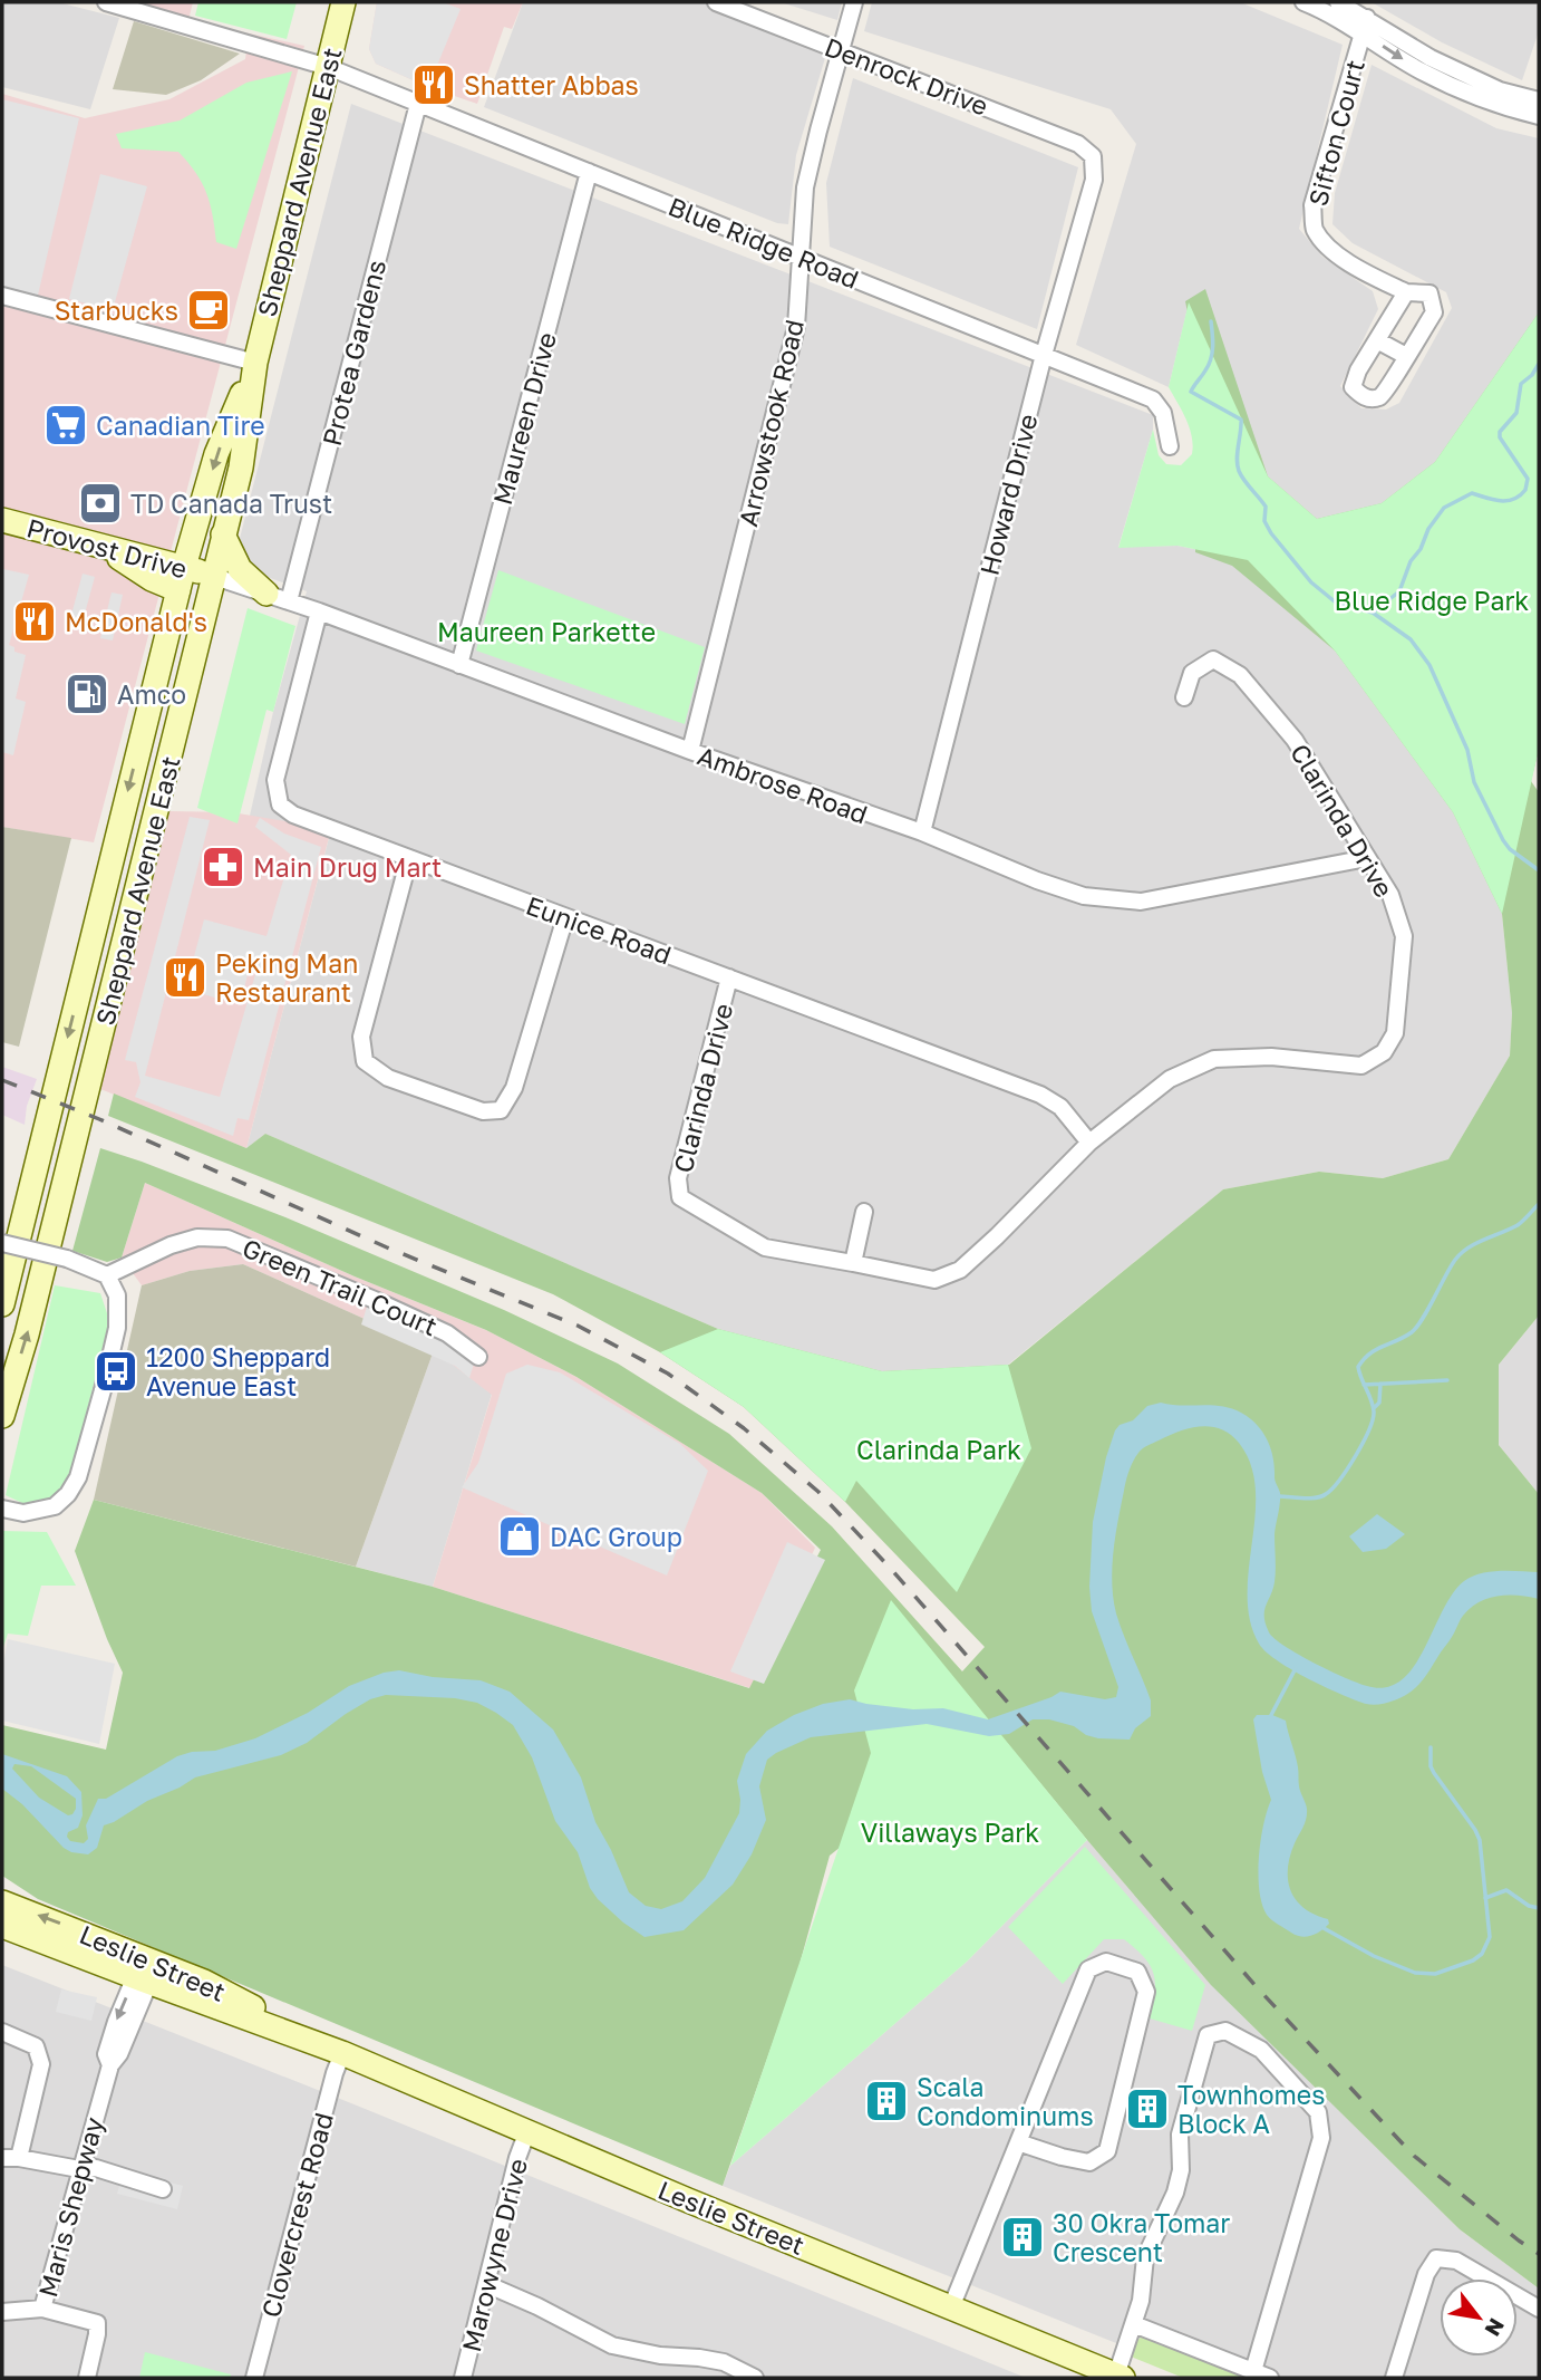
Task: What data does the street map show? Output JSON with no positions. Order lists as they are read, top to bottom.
{
  "streets": {
    "main road": ["Sheppard Avenue East", "Provost Drive", "Leslie Street"],
    "street": [
      "Denrock Drive",
      "Sifton Court",
      "Blue Ridge Road",
      "Protea Gardens",
      "Maureen Drive",
      "Arrowstook Road",
      "Howard Drive",
      "Ambrose Road",
      "Clarinda Drive",
      "Eunice Road",
      "Green Trail Court",
      "Maris Shepway",
      "Clovercrest Road",
      "Marowyne Drive"
    ]
  },
  "crossings": [
    ["Denrock Drive", "Arrowstook Road"],
    ["Denrock Drive", "Howard Drive"],
    ["Sheppard Avenue East", "Blue Ridge Road"],
    ["Sheppard Avenue East", "Provost Drive"],
    ["Sheppard Avenue East", "Ambrose Road"],
    ["Blue Ridge Road", "Protea Gardens"],
    ["Blue Ridge Road", "Maureen Drive"],
    ["Blue Ridge Road", "Arrowstook Road"],
    ["Blue Ridge Road", "Howard Drive"],
    ["Protea Gardens", "Ambrose Road"],
    ["Maureen Drive", "Ambrose Road"],
    ["Arrowstook Road", "Ambrose Road"],
    ["Howard Drive", "Ambrose Road"],
    ["Provost Drive", "Ambrose Road"],
    ["Ambrose Road", "Clarinda Drive"],
    ["Ambrose Road", "Eunice Road"],
    ["Clarinda Drive", "Eunice Road"],
    ["Leslie Street", "Maris Shepway"],
    ["Leslie Street", "Clovercrest Road"],
    ["Leslie Street", "Marowyne Drive"]
  ],
  "parks": [
    "Blue Ridge Park",
    "Maureen Parkette",
    "Clarinda Park",
    "Villaways Park"
  ],
  "places": {
    "restaurant": ["Shatter Abbas", "McDonald's", "Peking Man Restaurant"],
    "cafe": ["Starbucks"],
    "supermarket": ["Canadian Tire"],
    "bank": ["TD Canada Trust"],
    "fuel station": ["Amco"],
    "pharmacy": ["Main Drug Mart"],
    "bus stop": ["1200 Sheppard Avenue East"],
    "shop": ["DAC Group"],
    "building": ["Scala Condominums", "Townhomes Block A", "30 Okra Tomar Crescent"]
  },
  "north": "bottom right"
}
